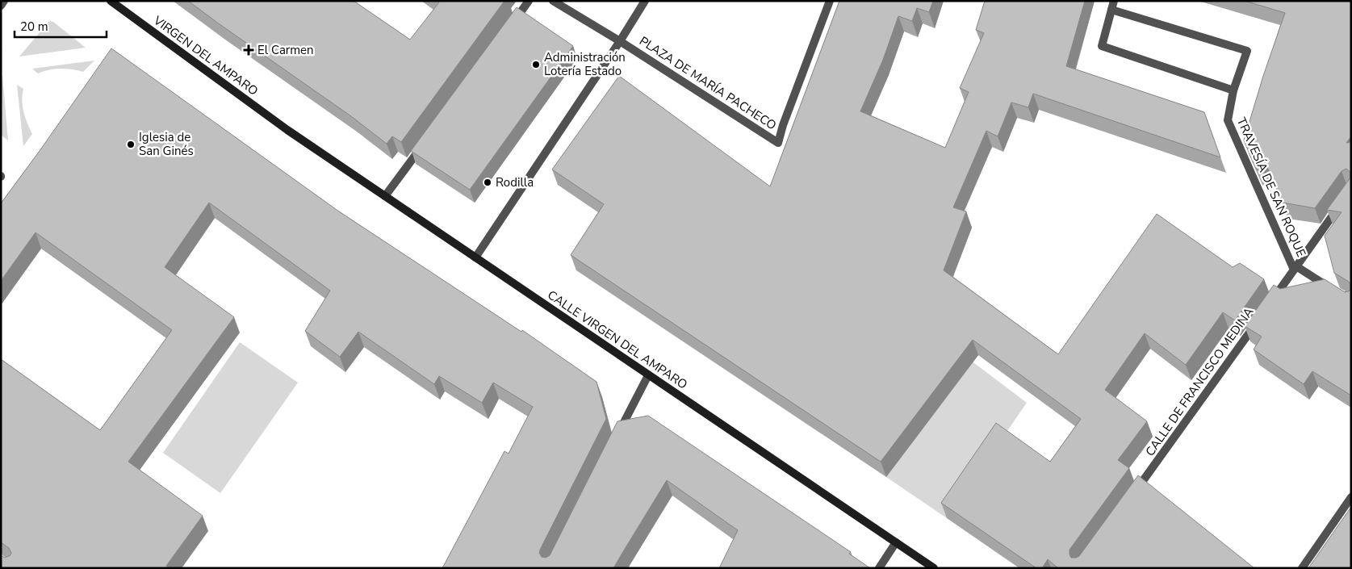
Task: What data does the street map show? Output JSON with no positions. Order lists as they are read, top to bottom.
{
  "streets": {
    "street": [
      "VIRGEN DEL AMPARO",
      "PLAZA DE MARÍA PACHECO",
      "TRAVESÍA DE SAN ROQUE",
      "CALLE VIRGEN DEL AMPARO",
      "CALLE DE FRANCISCO MEDINA"
    ]
  },
  "crossings": [
    ["VIRGEN DEL AMPARO", "CALLE VIRGEN DEL AMPARO"]
  ],
  "places": {
    "health": ["El Carmen"],
    "other": ["Administración Lotería Estado", "Iglesia de San Ginés", "Rodilla"]
  },
  "scale_bar": "20 m"
}
